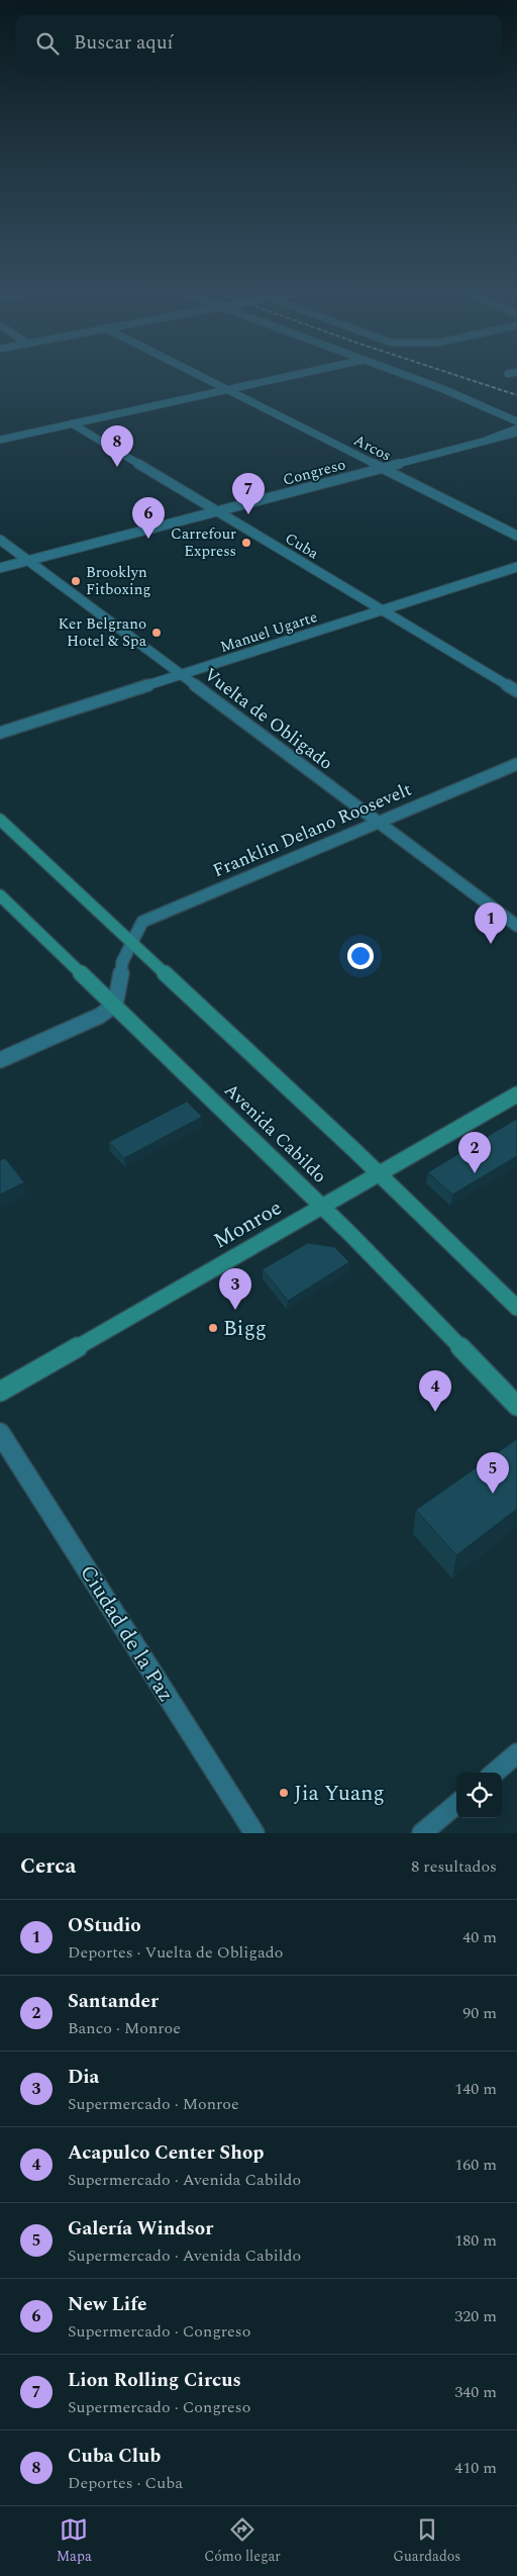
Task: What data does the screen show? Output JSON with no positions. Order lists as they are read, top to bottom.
{
  "streets": {
    "main road": ["Avenida Cabildo", "Monroe"],
    "street": [
      "Arcos",
      "Congreso",
      "Cuba",
      "Manuel Ugarte",
      "Vuelta de Obligado",
      "Franklin Delano Roosevelt",
      "Ciudad de la Paz"
    ]
  },
  "crossings": [
    ["Arcos", "Congreso"],
    ["Congreso", "Cuba"],
    ["Congreso", "Vuelta de Obligado"],
    ["Cuba", "Manuel Ugarte"],
    ["Manuel Ugarte", "Vuelta de Obligado"],
    ["Vuelta de Obligado", "Franklin Delano Roosevelt"],
    ["Franklin Delano Roosevelt", "Avenida Cabildo"],
    ["Avenida Cabildo", "Monroe"]
  ],
  "places": [
    "Carrefour Express",
    "Brooklyn Fitboxing",
    "Ker Belgrano Hotel & Spa",
    "Bigg",
    "Jia Yuang"
  ],
  "page": {
    "search": "Buscar aquí",
    "pins": [
      "8",
      "7",
      "6",
      "1",
      "2",
      "3",
      "4",
      "5"
    ],
    "heading": ["Cerca", "8 resultados"],
    "list": [
      {
        "mark": "1",
        "name": "OStudio",
        "note": "Deportes · Vuelta de Obligado",
        "value": "40 m"
      },
      {
        "mark": "2",
        "name": "Santander",
        "note": "Banco · Monroe",
        "value": "90 m"
      },
      {
        "mark": "3",
        "name": "Dia",
        "note": "Supermercado · Monroe",
        "value": "140 m"
      },
      {
        "mark": "4",
        "name": "Acapulco Center Shop",
        "note": "Supermercado · Avenida Cabildo",
        "value": "160 m"
      },
      {
        "mark": "5",
        "name": "Galería Windsor",
        "note": "Supermercado · Avenida Cabildo",
        "value": "180 m"
      },
      {
        "mark": "6",
        "name": "New Life",
        "note": "Supermercado · Congreso",
        "value": "320 m"
      },
      {
        "mark": "7",
        "name": "Lion Rolling Circus",
        "note": "Supermercado · Congreso",
        "value": "340 m"
      },
      {
        "mark": "8",
        "name": "Cuba Club",
        "note": "Deportes · Cuba",
        "value": "410 m"
      }
    ],
    "nav": ["Mapa", "Cómo llegar", "Guardados"]
  }
}
